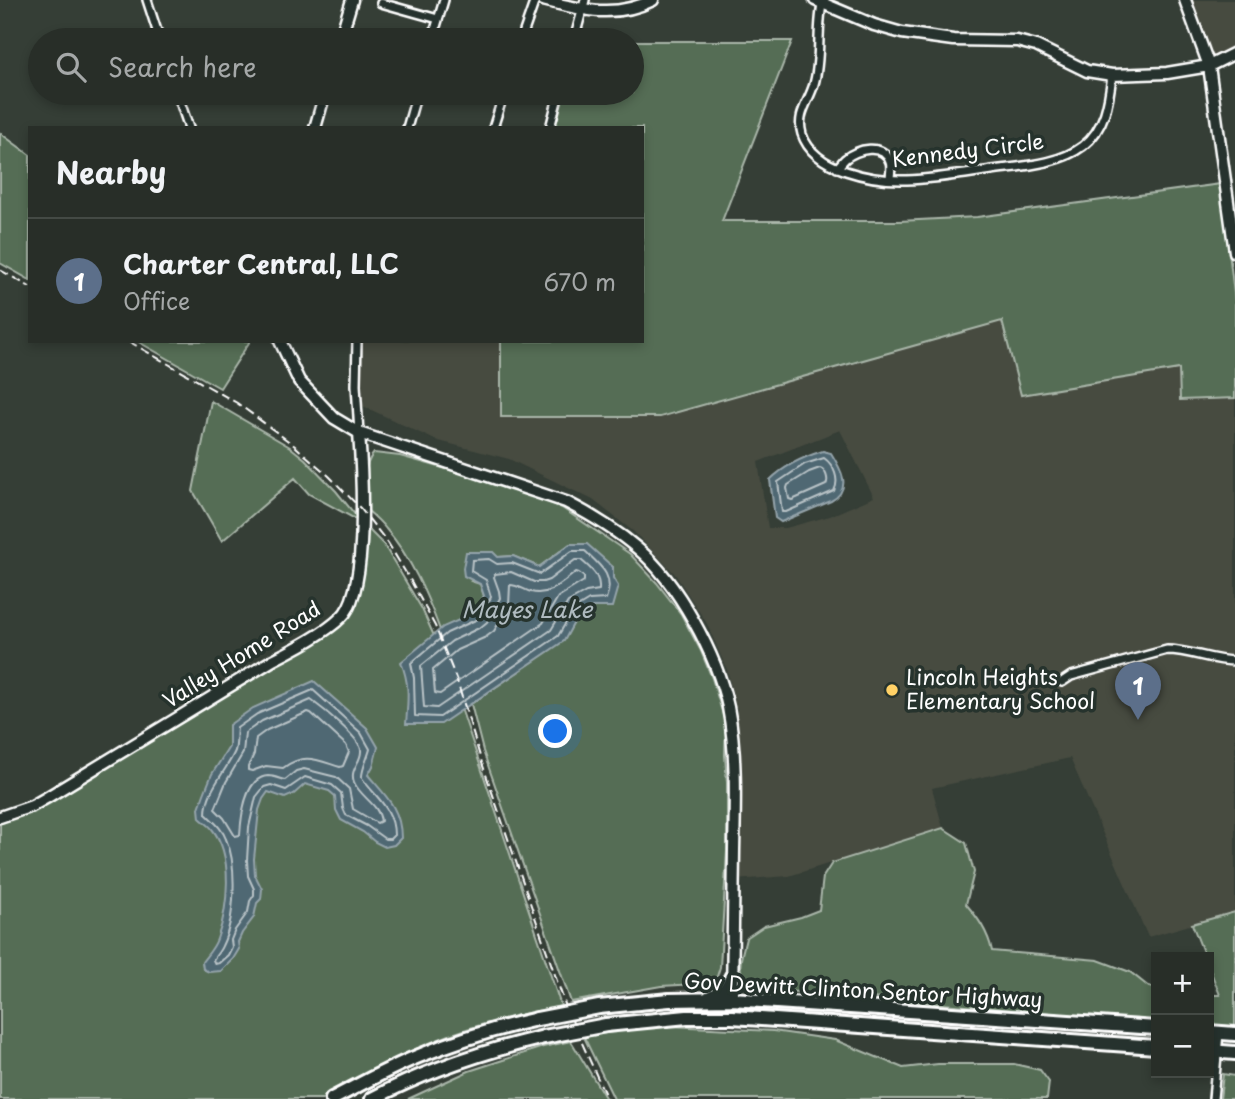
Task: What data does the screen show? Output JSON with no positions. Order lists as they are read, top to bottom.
{
  "streets": {
    "highway": ["Gov Dewitt Clinton Sentor Highway"],
    "street": ["Kennedy Circle", "Valley Home Road"]
  },
  "water": ["Mayes Lake"],
  "places": ["Lincoln Heights Elementary School"],
  "page": {
    "search": "Search here",
    "heading": "Nearby",
    "list": [
      {
        "mark": "1",
        "name": "Charter Central, LLC",
        "note": "Office",
        "value": "670 m"
      }
    ],
    "pins": "1",
    "map_buttons": ["+", "−"]
  }
}
